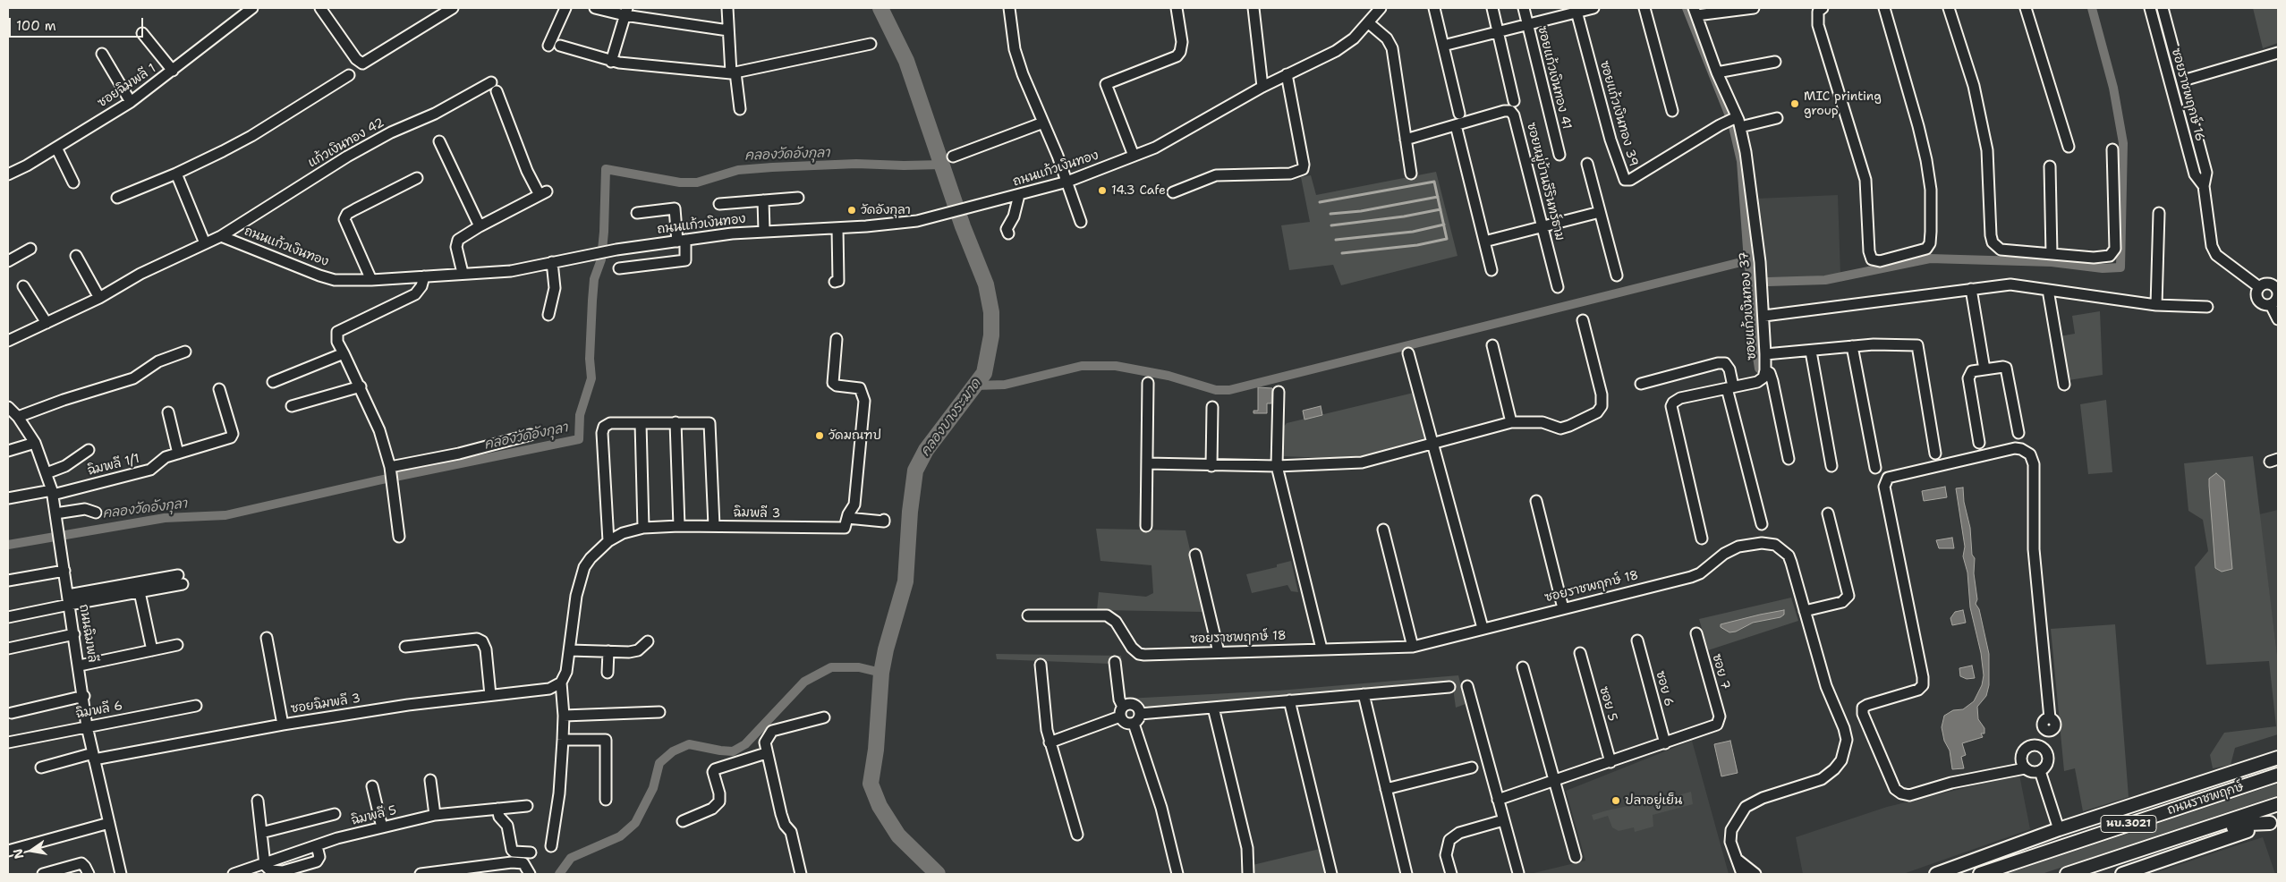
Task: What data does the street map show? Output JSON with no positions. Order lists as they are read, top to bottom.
{
  "streets": {
    "main road": ["ถนนราชพฤกษ์", "นบ.3021"],
    "street": [
      "ซอยแก้วเงินทอง 41",
      "ซอยฉิมพลี 1",
      "ซอยราชพฤกษ์ 16",
      "ซอยแก้วเงินทอง 39",
      "แก้วเงินทอง 42",
      "ถนนแก้วเงินทอง",
      "ซอยหมู่บ้านธีรินทร์ธาม",
      "ซอยแก้วเงินทอง 37",
      "ฉิมพลี 1/1",
      "ฉิมพลี 3",
      "ซอยราชพฤกษ์ 18",
      "ถนนฉิมพลี",
      "ซอย 7",
      "ซอย 6",
      "ซอยฉิมพลี 3",
      "ซอย 5",
      "ฉิมพลี 6",
      "ฉิมพลี 5"
    ]
  },
  "crossings": [
    ["ซอยแก้วเงินทอง 39", "ซอยแก้วเงินทอง 37"],
    ["แก้วเงินทอง 42", "ถนนแก้วเงินทอง"],
    ["ฉิมพลี 1/1", "ถนนฉิมพลี"],
    ["ฉิมพลี 3", "ซอยฉิมพลี 3"],
    ["ถนนฉิมพลี", "ซอยฉิมพลี 3"],
    ["ถนนฉิมพลี", "ฉิมพลี 6"],
    ["ซอย 7", "ซอย 6"]
  ],
  "water": ["คลองวัดอังกุลา", "คลองบางระมาด"],
  "places": [
    "MIC printing group",
    "14.3 Cafe",
    "วัดอังกุลา",
    "วัดมณฑป",
    "ปลาอยู่เย็น"
  ],
  "scale_bar": "100 m",
  "north": "left"
}
